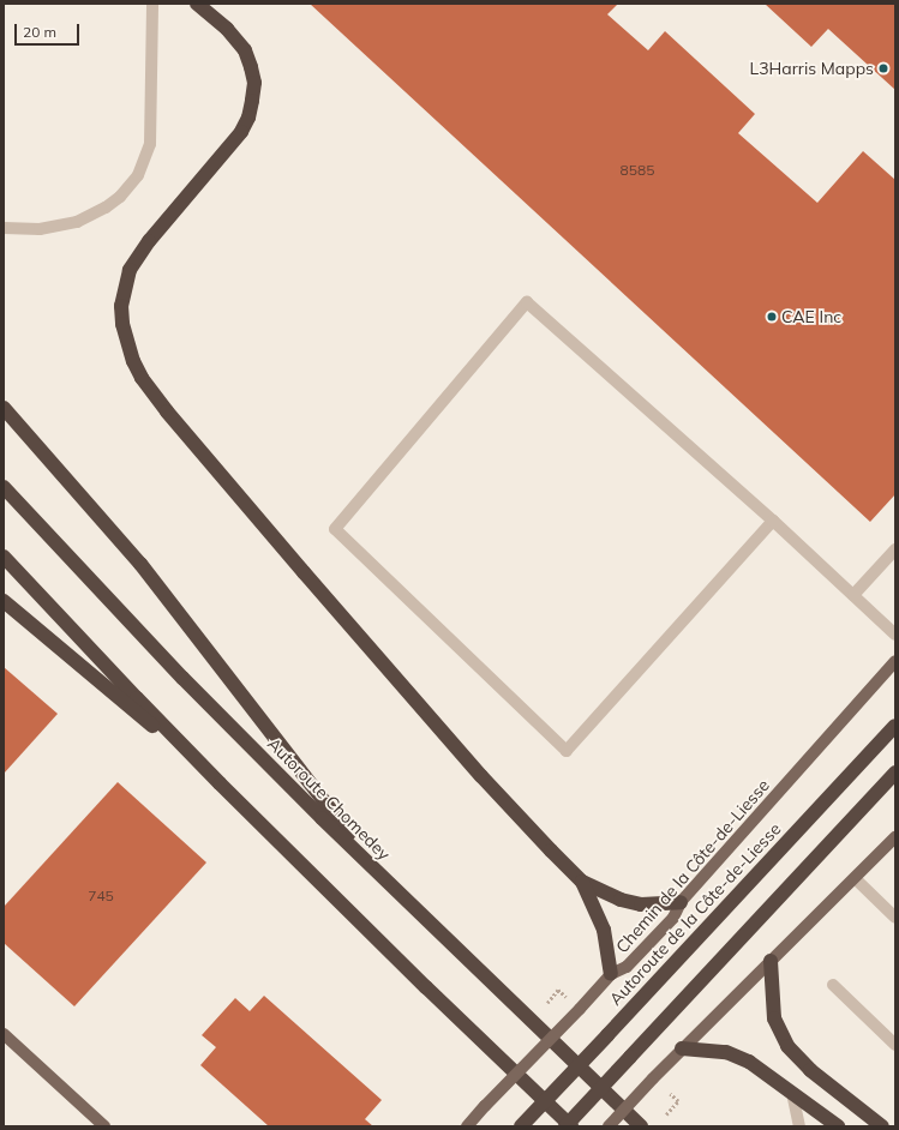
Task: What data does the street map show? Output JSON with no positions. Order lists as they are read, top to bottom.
{
  "streets": {
    "highway": ["Autoroute Chomedey", "Autoroute de la Côte-de-Liesse"],
    "main road": ["Chemin de la Côte-de-Liesse"]
  },
  "places": ["L3Harris Mapps", "CAE Inc"],
  "house_numbers": ["8585", "745"],
  "scale_bar": "20 m"
}
